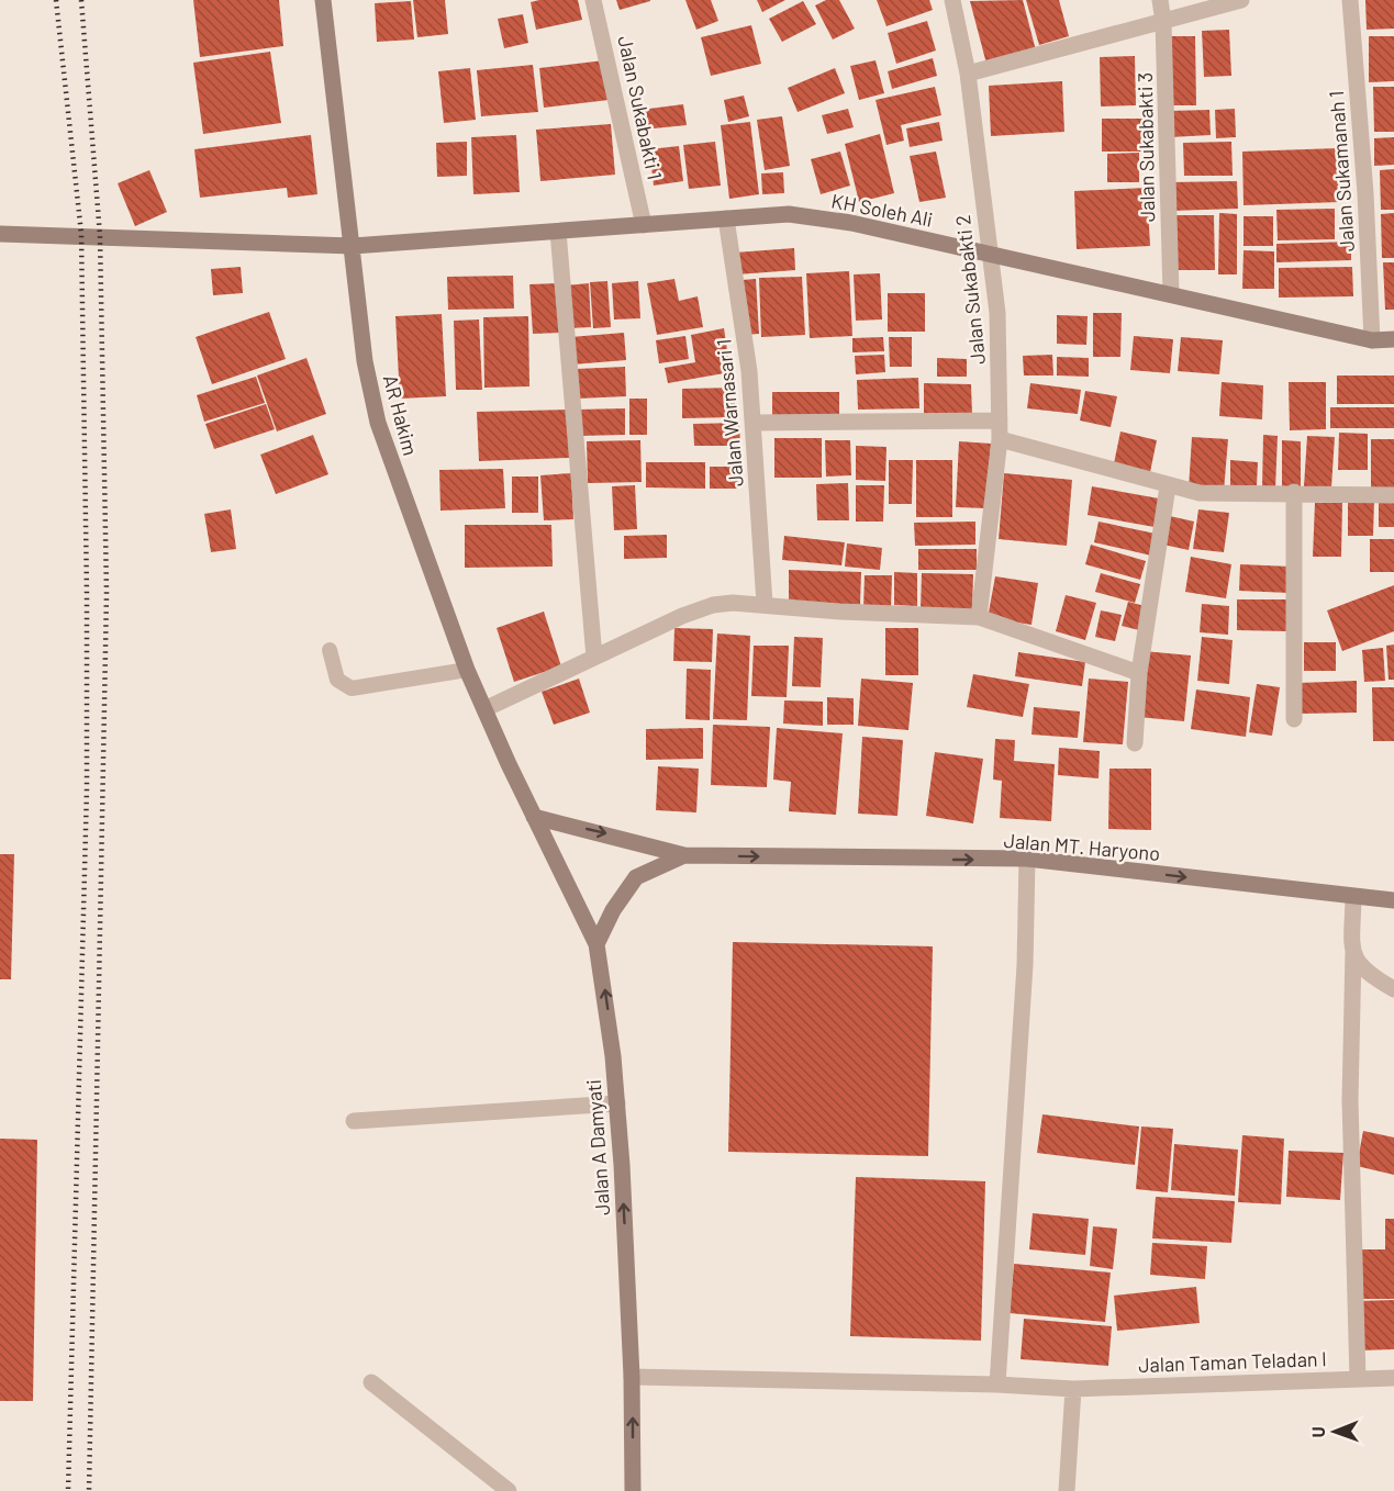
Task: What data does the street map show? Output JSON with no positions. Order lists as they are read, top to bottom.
{
  "streets": {
    "street": [
      "Jalan Sukabakti 1",
      "Jalan Sukabakti 3",
      "Jalan Sukamanah 1",
      "KH Soleh Ali",
      "Jalan Sukabakti 2",
      "Jalan Warnasari 1",
      "AR Hakim",
      "Jalan MT. Haryono",
      "Jalan A Damyati",
      "Jalan Taman Teladan I"
    ]
  },
  "crossings": [
    ["Jalan Sukabakti 1", "KH Soleh Ali"],
    ["Jalan Sukabakti 3", "KH Soleh Ali"],
    ["Jalan Sukamanah 1", "KH Soleh Ali"],
    ["KH Soleh Ali", "Jalan Sukabakti 2"],
    ["KH Soleh Ali", "Jalan Warnasari 1"],
    ["KH Soleh Ali", "AR Hakim"],
    ["AR Hakim", "Jalan MT. Haryono"],
    ["AR Hakim", "Jalan A Damyati"],
    ["Jalan MT. Haryono", "Jalan A Damyati"],
    ["Jalan A Damyati", "Jalan Taman Teladan I"]
  ],
  "one_way": ["Jalan MT. Haryono", "Jalan A Damyati"],
  "north": "left"
}
